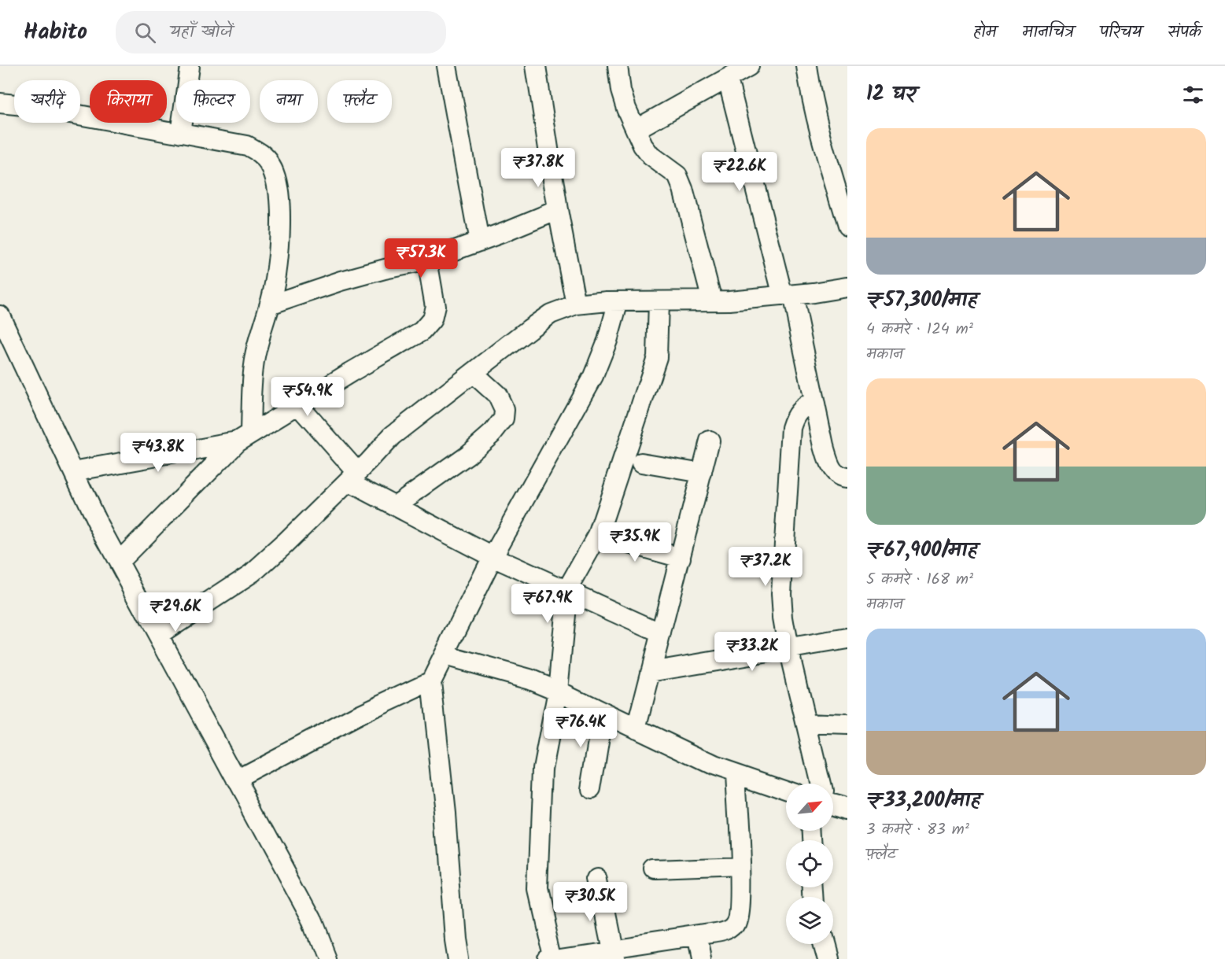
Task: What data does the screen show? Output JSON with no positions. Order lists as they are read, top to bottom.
{
  "north": "top right",
  "page": {
    "header": "Habito",
    "search": "यहाँ खोजें",
    "nav": [
      "होम",
      "मानचित्र",
      "परिचय",
      "संपर्क"
    ],
    "heading": "12 घर",
    "chip": [
      "खरीदें",
      "किराया",
      "फ़िल्टर",
      "नया",
      "फ़्लैट"
    ],
    "list": [
      {
        "name": "₹57,300/माह",
        "note": "4 कमरे · 124 m² · मकान"
      },
      {
        "name": "₹67,900/माह",
        "note": "5 कमरे · 168 m² · मकान"
      },
      {
        "name": "₹33,200/माह",
        "note": "3 कमरे · 83 m² · फ़्लैट"
      }
    ],
    "price": [
      "₹37.8K",
      "₹22.6K",
      "₹57.3K",
      "₹54.9K",
      "₹43.8K",
      "₹35.9K",
      "₹37.2K",
      "₹67.9K",
      "₹29.6K",
      "₹33.2K",
      "₹76.4K",
      "₹30.5K"
    ]
  }
}
